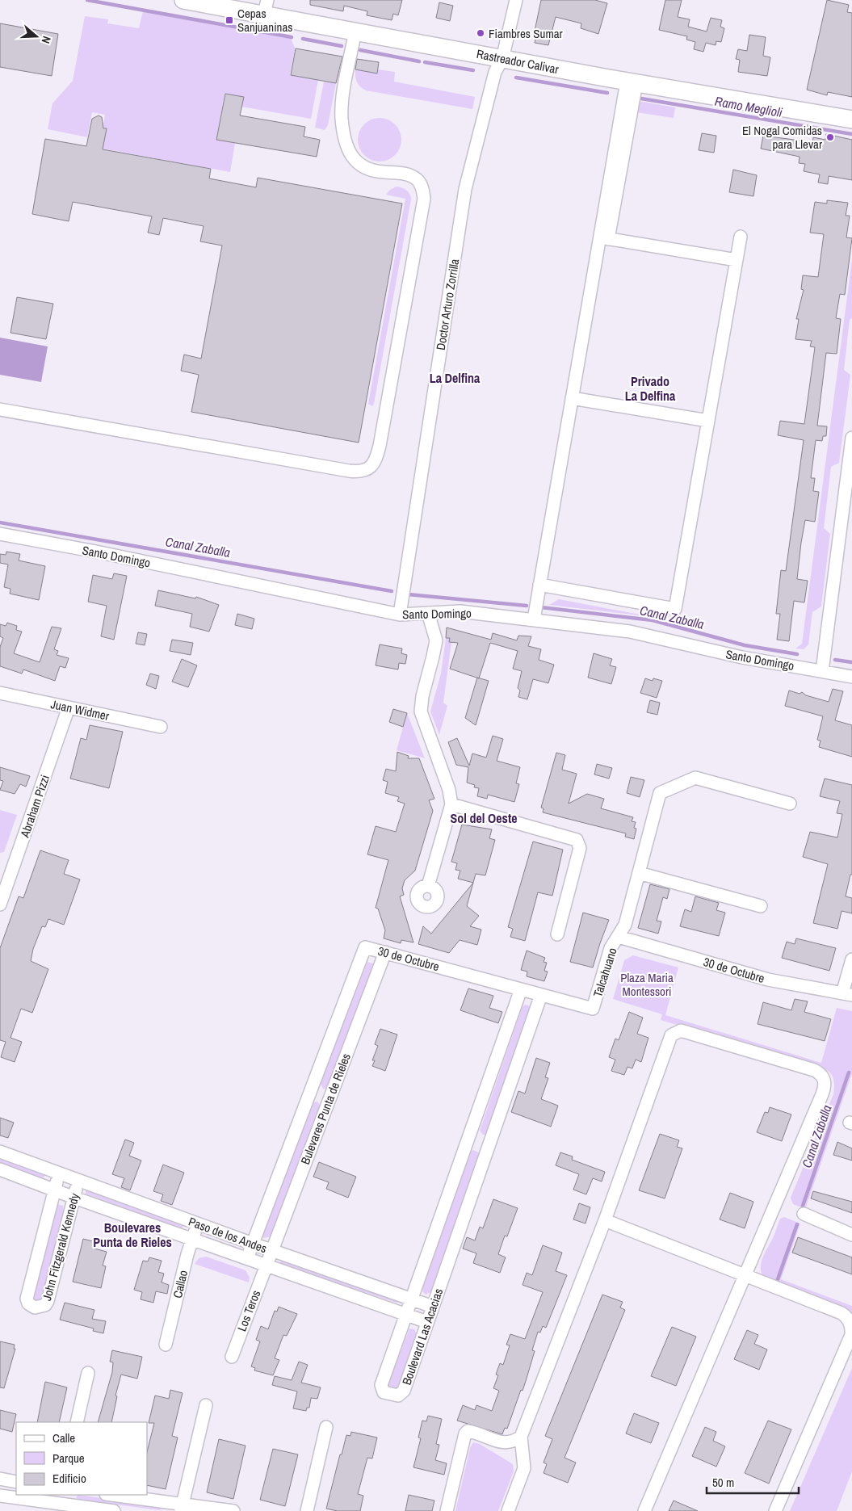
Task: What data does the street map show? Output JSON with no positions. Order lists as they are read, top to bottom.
{
  "streets": {
    "main road": ["Rastreador Calivar"],
    "street": [
      "Doctor Arturo Zorrilla",
      "Santo Domingo",
      "Juan Widmer",
      "Abraham Pizzi",
      "30 de Octubre",
      "Talcahuano",
      "Bulevares Punta de Rieles",
      "Paso de los Andes",
      "John Fitzgerald Kennedy",
      "Callao",
      "Los Teros",
      "Boulevard Las Acacias"
    ]
  },
  "crossings": [
    ["Rastreador Calivar", "Doctor Arturo Zorrilla"],
    ["Doctor Arturo Zorrilla", "Santo Domingo"],
    ["Juan Widmer", "Abraham Pizzi"],
    ["30 de Octubre", "Talcahuano"],
    ["30 de Octubre", "Bulevares Punta de Rieles"],
    ["30 de Octubre", "Boulevard Las Acacias"],
    ["Bulevares Punta de Rieles", "Paso de los Andes"],
    ["Bulevares Punta de Rieles", "Los Teros"],
    ["Paso de los Andes", "John Fitzgerald Kennedy"],
    ["Paso de los Andes", "Callao"],
    ["Paso de los Andes", "Los Teros"],
    ["Paso de los Andes", "Boulevard Las Acacias"]
  ],
  "districts": [
    "La Delfina",
    "Privado La Delfina",
    "Sol del Oeste",
    "Boulevares Punta de Rieles"
  ],
  "water": ["Ramo Meglioli", "Canal Zaballa"],
  "parks": ["Plaza Maria Montessori"],
  "places": {
    "transit": ["Cepas Sanjuaninas"],
    "other": ["Fiambres Sumar", "El Nogal Comidas para Llevar"]
  },
  "legend": ["Calle", "Parque", "Edificio"],
  "scale_bar": "50 m",
  "north": "right"
}
